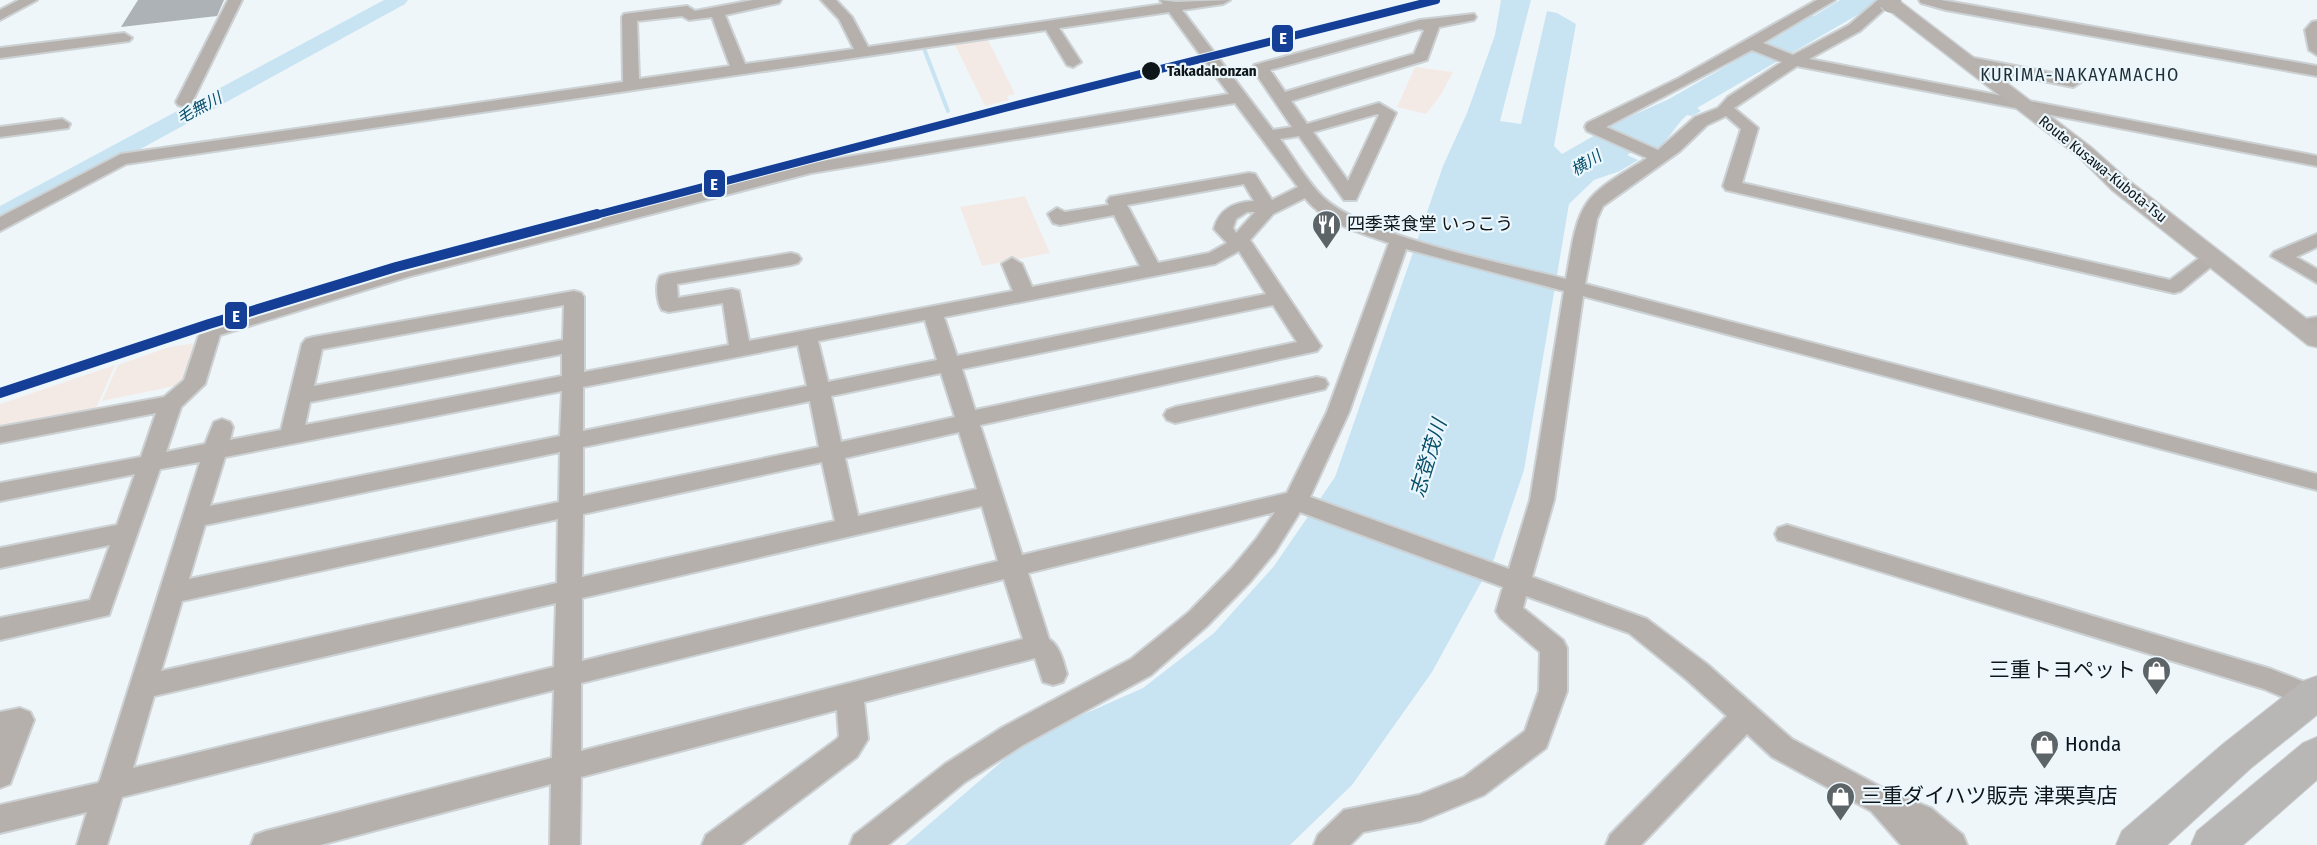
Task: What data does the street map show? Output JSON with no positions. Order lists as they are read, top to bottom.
{
  "streets": {
    "main road": ["Route Kusawa-Kubota-Tsu"]
  },
  "districts": ["KURIMA-NAKAYAMACHO"],
  "water": ["毛無川", "横川", "志登茂川"],
  "places": {
    "other": ["Takadahonzan"],
    "restaurant": ["四季菜食堂 いっこう"],
    "shop": ["三重トヨペット", "Honda", "三重ダイハツ販売 津栗真店"]
  },
  "lines": ["transit line E"]
}
